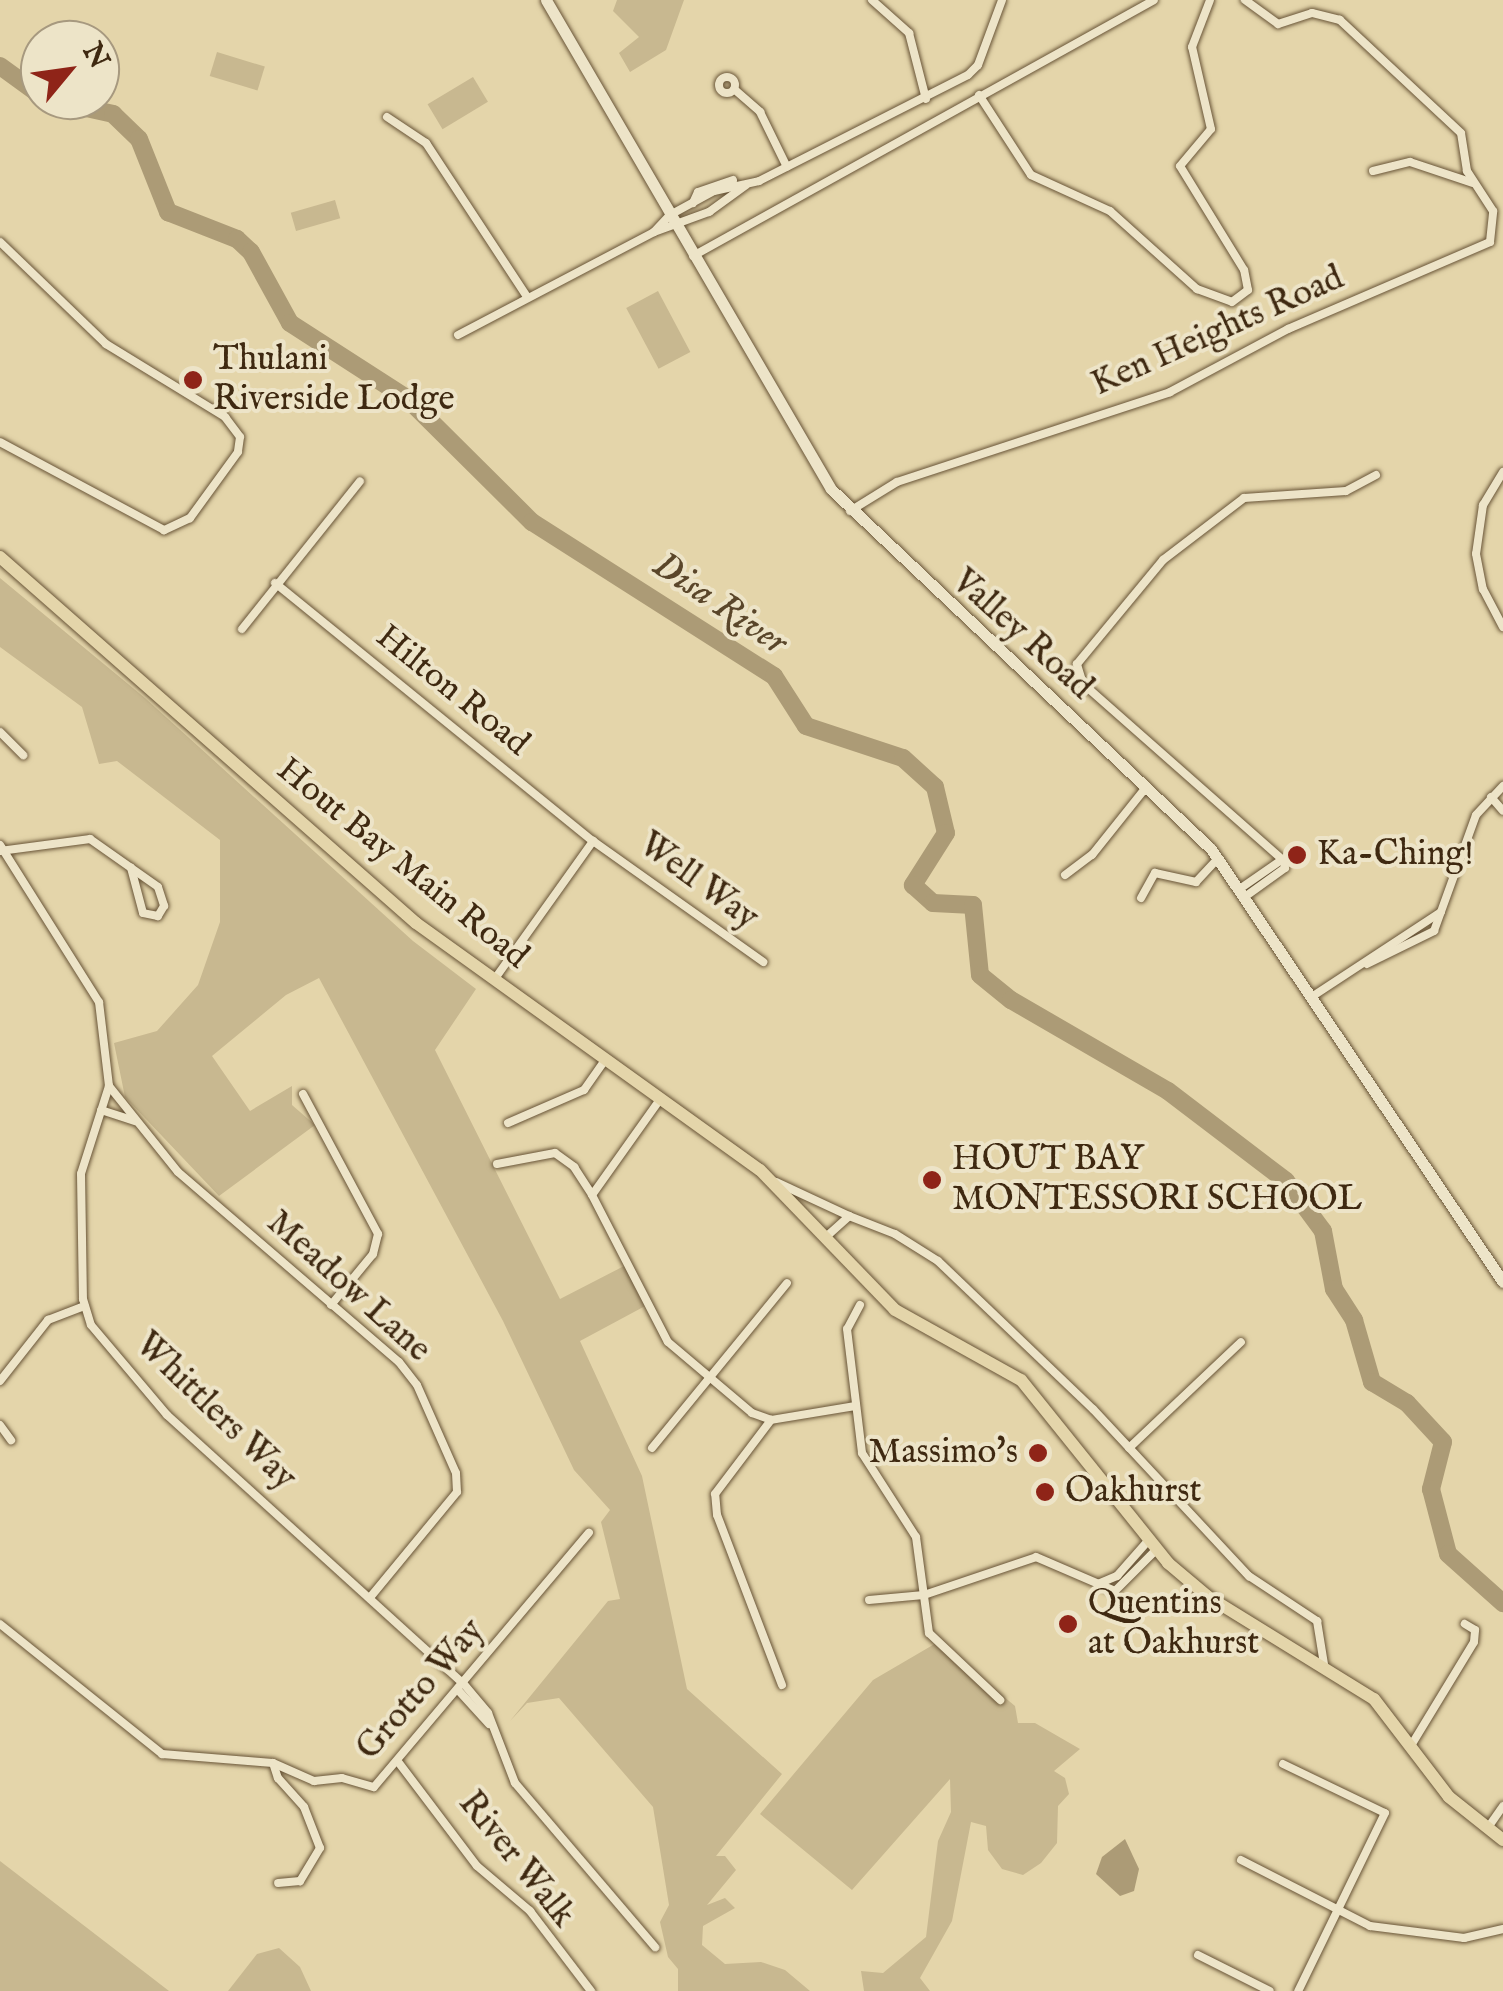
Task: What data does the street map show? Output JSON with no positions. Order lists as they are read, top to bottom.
{
  "streets": {
    "main road": ["Hout Bay Main Road"],
    "street": [
      "Ken Heights Road",
      "Valley Road",
      "Hilton Road",
      "Well Way",
      "Meadow Lane",
      "Whittlers Way",
      "Grotto Way",
      "River Walk"
    ]
  },
  "crossings": [
    ["Ken Heights Road", "Valley Road"],
    ["Hilton Road", "Well Way"],
    ["Hout Bay Main Road", "Well Way"],
    ["Meadow Lane", "Whittlers Way"],
    ["Whittlers Way", "Grotto Way"],
    ["Grotto Way", "River Walk"]
  ],
  "water": ["Disa River"],
  "places": [
    "Thulani Riverside Lodge",
    "Ka-Ching!",
    "HOUT BAY MONTESSORI SCHOOL",
    "Massimo's",
    "Oakhurst",
    "Quentins at Oakhurst"
  ],
  "north": "top right"
}
